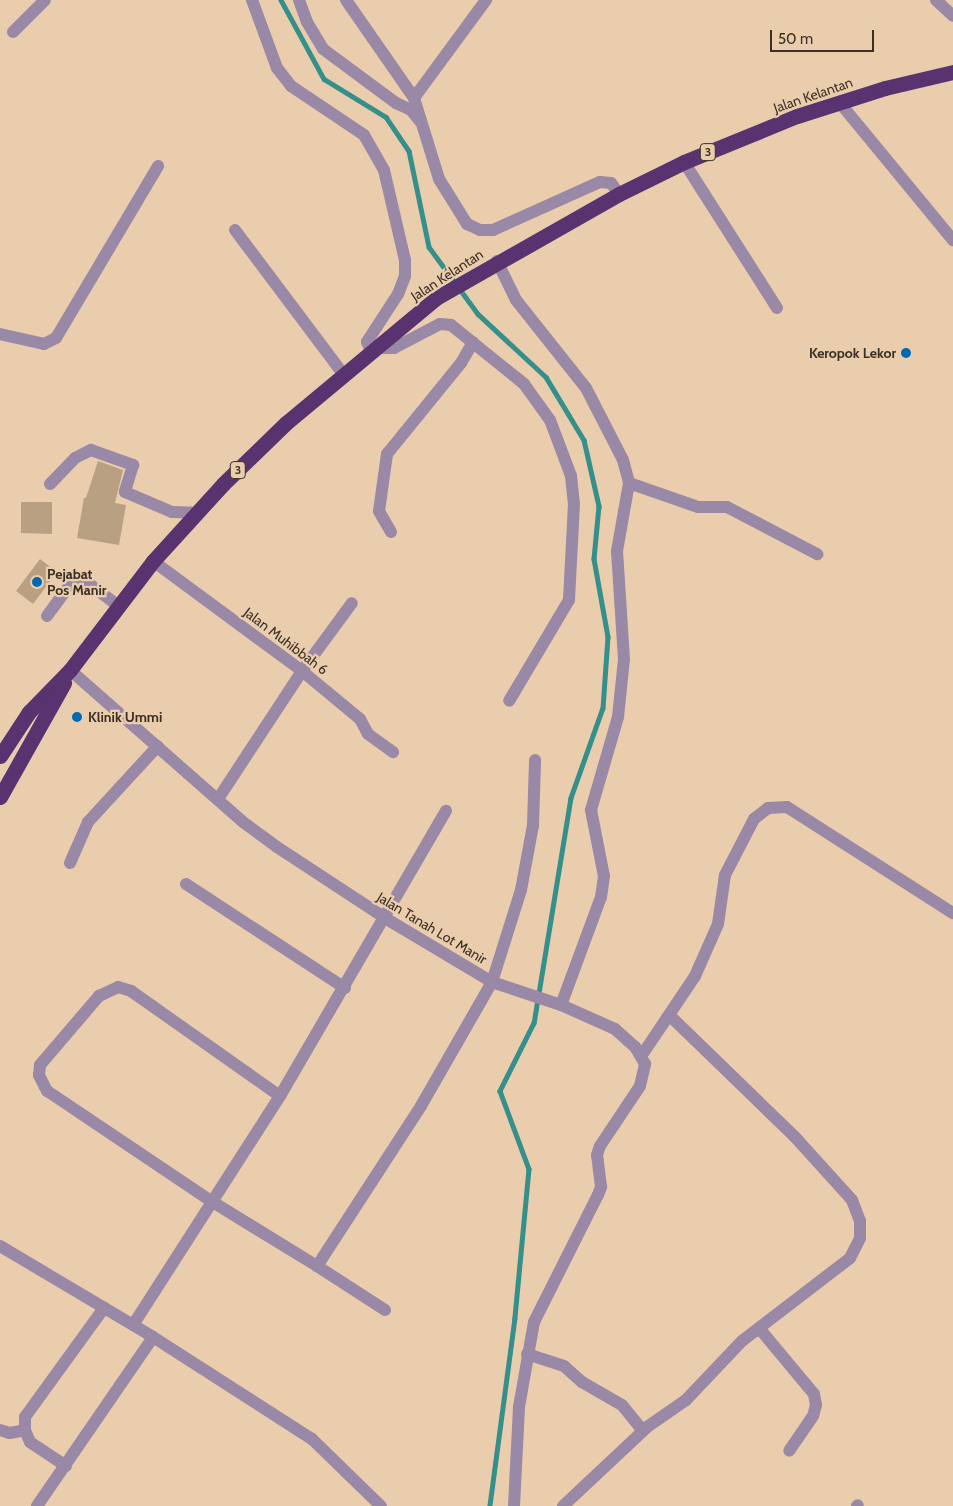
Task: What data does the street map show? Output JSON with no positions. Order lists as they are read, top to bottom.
{
  "streets": {
    "highway": ["Jalan Kelantan", "3"],
    "street": ["Jalan Muhibbah 6", "Jalan Tanah Lot Manir"]
  },
  "crossings": [
    ["Jalan Kelantan", "Jalan Muhibbah 6"],
    ["Jalan Kelantan", "Jalan Tanah Lot Manir"]
  ],
  "places": ["Keropok Lekor", "Pejabat Pos Manir", "Klinik Ummi"],
  "scale_bar": "50 m"
}
